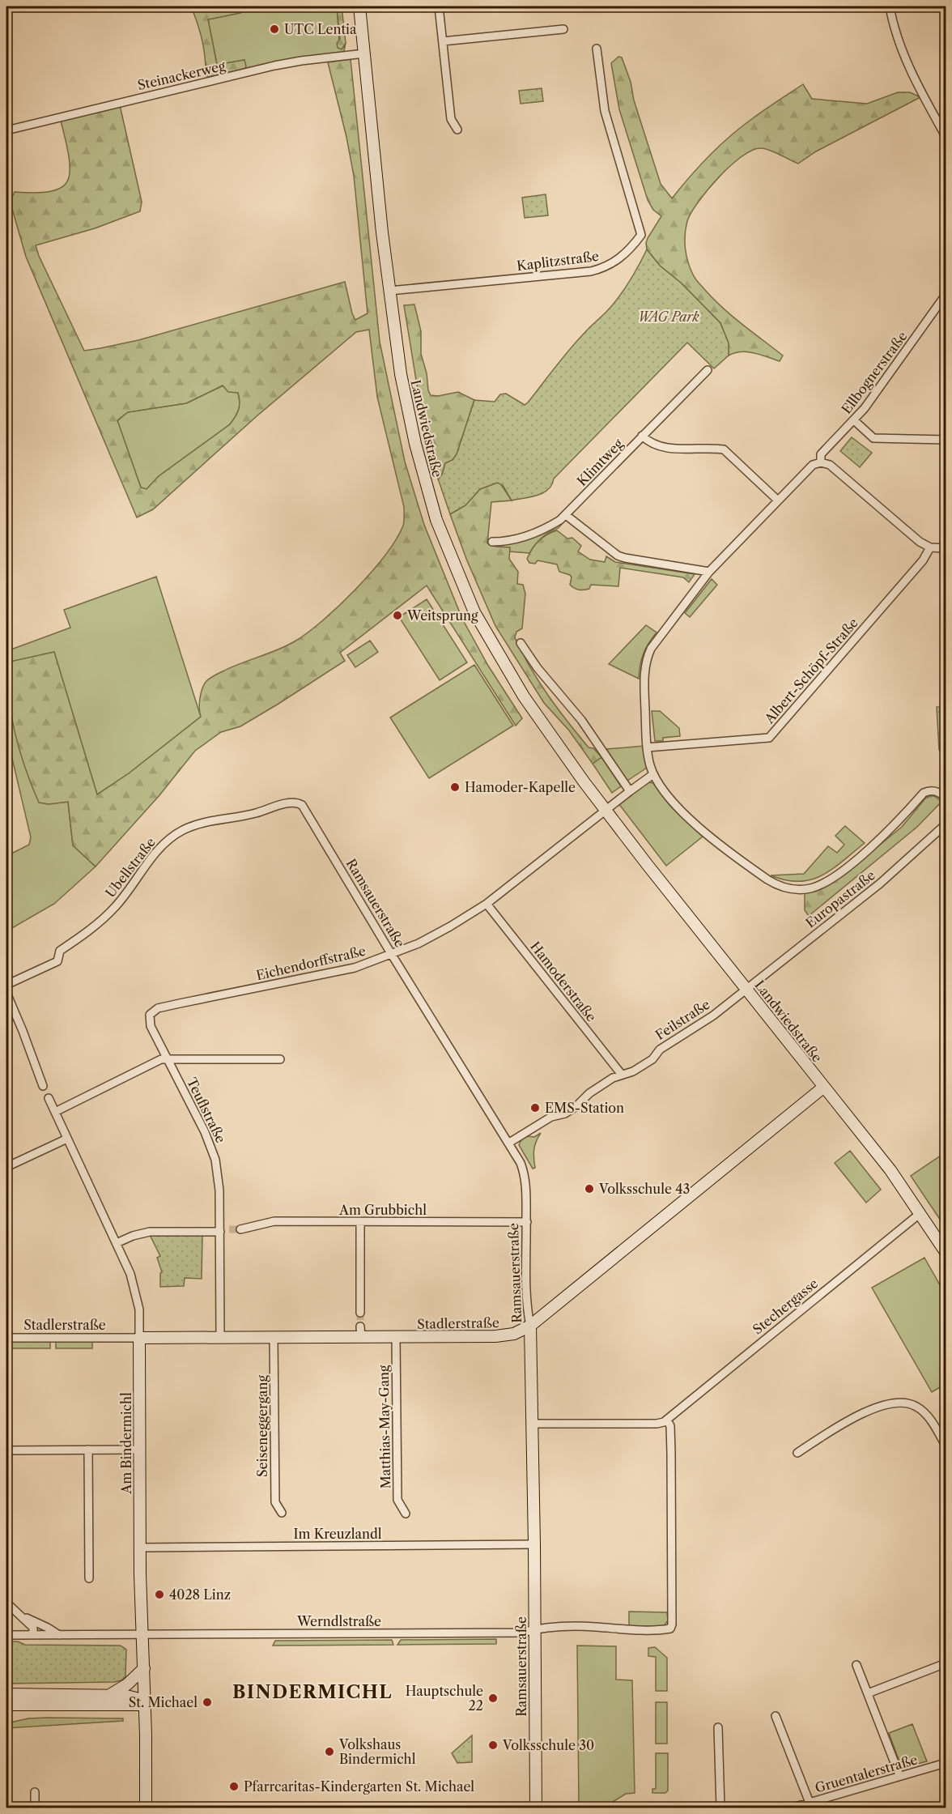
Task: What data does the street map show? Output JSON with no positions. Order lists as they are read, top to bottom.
{
  "streets": {
    "main road": [
      "Landwiedstraße",
      "Ramsauerstraße",
      "Stadlerstraße",
      "Am Bindermichl"
    ],
    "street": [
      "Steinackerweg",
      "Kaplitzstraße",
      "Ellbognerstraße",
      "Klimtweg",
      "Albert-Schöpf-Straße",
      "Ubellstraße",
      "Europastraße",
      "Eichendorffstraße",
      "Hamoderstraße",
      "Feilstraße",
      "Teuflstraße",
      "Am Grubbichl",
      "Stechergasse",
      "Seiseneggergang",
      "Matthias-May-Gang",
      "Im Kreuzlandl",
      "Werndlstraße",
      "Gruentalerstraße"
    ]
  },
  "crossings": [
    ["Steinackerweg", "Landwiedstraße"],
    ["Kaplitzstraße", "Landwiedstraße"],
    ["Landwiedstraße", "Europastraße"],
    ["Landwiedstraße", "Eichendorffstraße"],
    ["Landwiedstraße", "Feilstraße"],
    ["Landwiedstraße", "Stechergasse"],
    ["Landwiedstraße", "Stadlerstraße"],
    ["Ubellstraße", "Ramsauerstraße"],
    ["Europastraße", "Feilstraße"],
    ["Ramsauerstraße", "Eichendorffstraße"],
    ["Ramsauerstraße", "Feilstraße"],
    ["Ramsauerstraße", "Am Grubbichl"],
    ["Ramsauerstraße", "Stechergasse"],
    ["Ramsauerstraße", "Stadlerstraße"],
    ["Ramsauerstraße", "Im Kreuzlandl"],
    ["Ramsauerstraße", "Werndlstraße"],
    ["Eichendorffstraße", "Hamoderstraße"],
    ["Eichendorffstraße", "Teuflstraße"],
    ["Hamoderstraße", "Feilstraße"],
    ["Teuflstraße", "Stadlerstraße"],
    ["Stechergasse", "Werndlstraße"],
    ["Stadlerstraße", "Seiseneggergang"],
    ["Stadlerstraße", "Matthias-May-Gang"],
    ["Stadlerstraße", "Am Bindermichl"],
    ["Am Bindermichl", "Im Kreuzlandl"],
    ["Am Bindermichl", "Werndlstraße"]
  ],
  "districts": ["BINDERMICHL"],
  "parks": ["WAG Park"],
  "places": [
    "UTC Lentia",
    "Weitsprung",
    "Hamoder-Kapelle",
    "EMS-Station",
    "Volksschule 43",
    "4028 Linz",
    "Hauptschule 22",
    "St. Michael",
    "Volksschule 30",
    "Volkshaus Bindermichl",
    "Pfarrcaritas-Kindergarten St. Michael"
  ]
}
